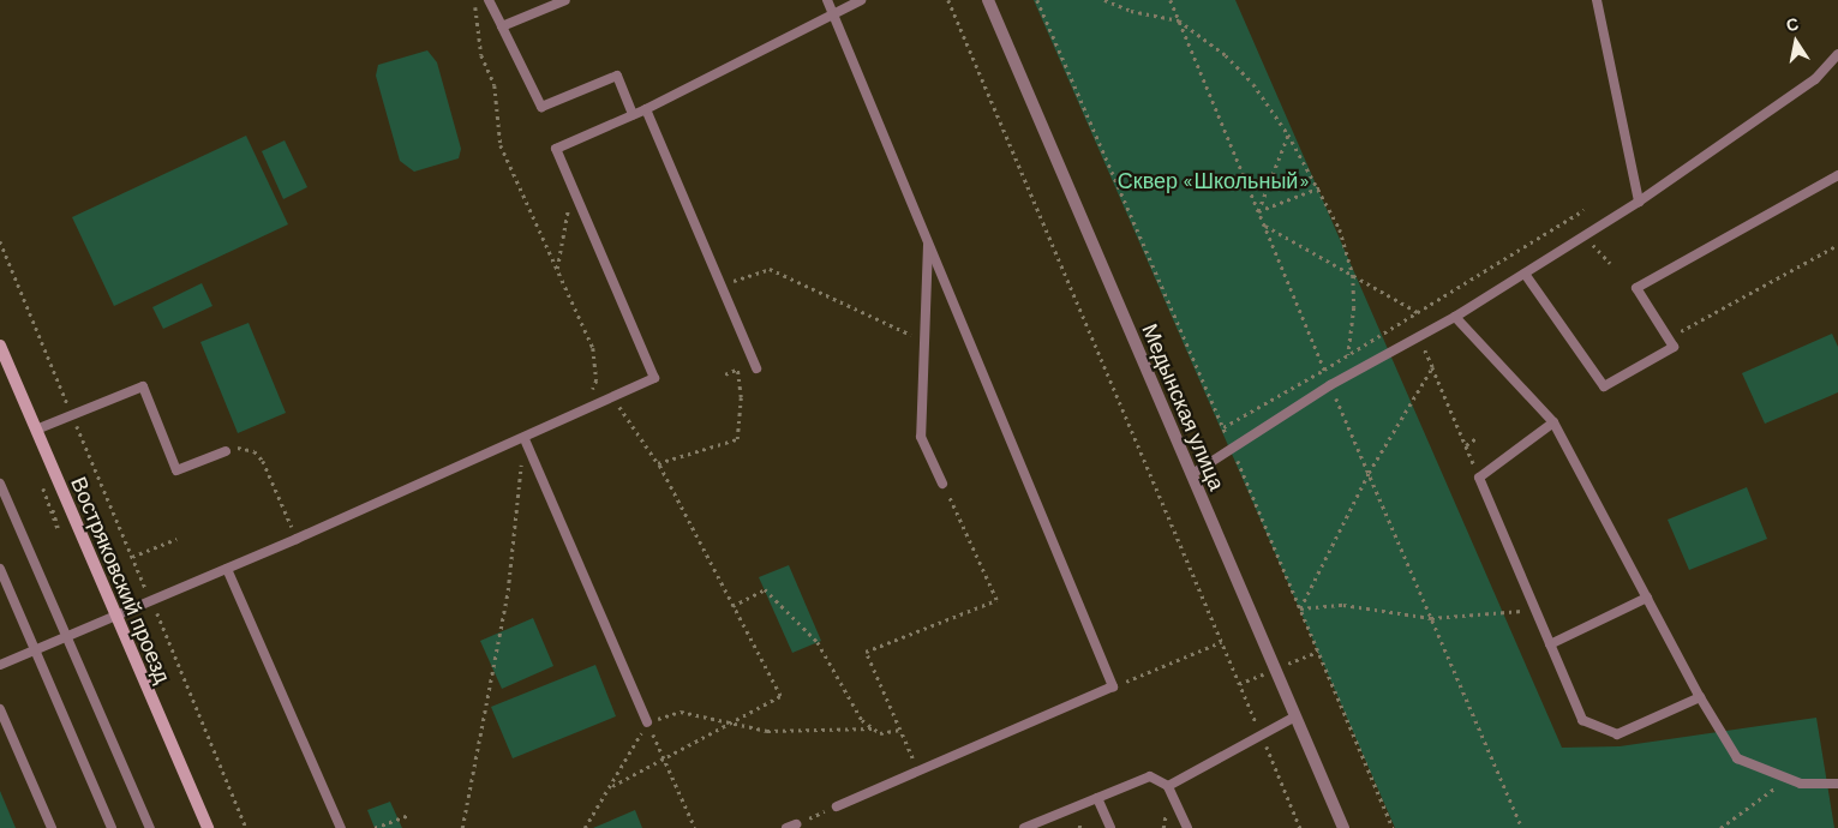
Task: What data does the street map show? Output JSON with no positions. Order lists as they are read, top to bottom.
{
  "streets": {
    "street": ["Медынская улица", "Востряковский проезд"]
  },
  "parks": ["Сквер «Школьный»"],
  "north": "top"
}
